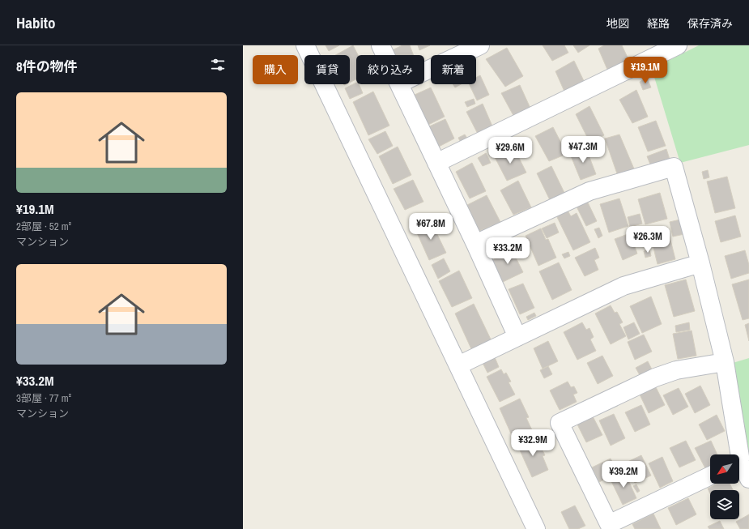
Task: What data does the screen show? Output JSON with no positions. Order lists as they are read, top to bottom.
{
  "north": "bottom left",
  "page": {
    "header": "Habito",
    "nav": ["地図", "経路", "保存済み"],
    "heading": "8件の物件",
    "chip": [
      "購入",
      "賃貸",
      "絞り込み",
      "新着"
    ],
    "price": [
      "¥19.1M",
      "¥47.3M",
      "¥29.6M",
      "¥67.8M",
      "¥26.3M",
      "¥33.2M",
      "¥32.9M",
      "¥39.2M"
    ],
    "list": [
      {
        "name": "¥19.1M",
        "note": "2部屋 · 52 m² · マンション"
      },
      {
        "name": "¥33.2M",
        "note": "3部屋 · 77 m² · マンション"
      }
    ]
  }
}
